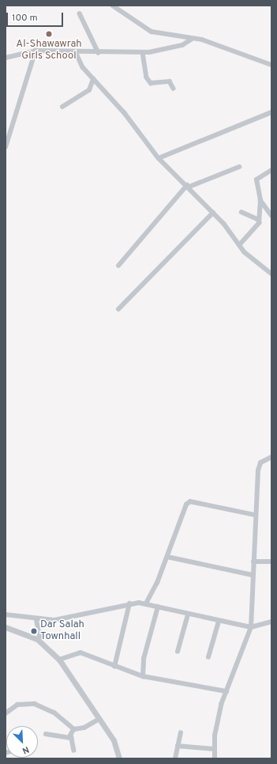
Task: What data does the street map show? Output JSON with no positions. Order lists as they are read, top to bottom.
{
  "places": ["Al-Shawawrah Girls School", "Dar Salah Townhall"],
  "scale_bar": "100 m",
  "north": "bottom right"
}
